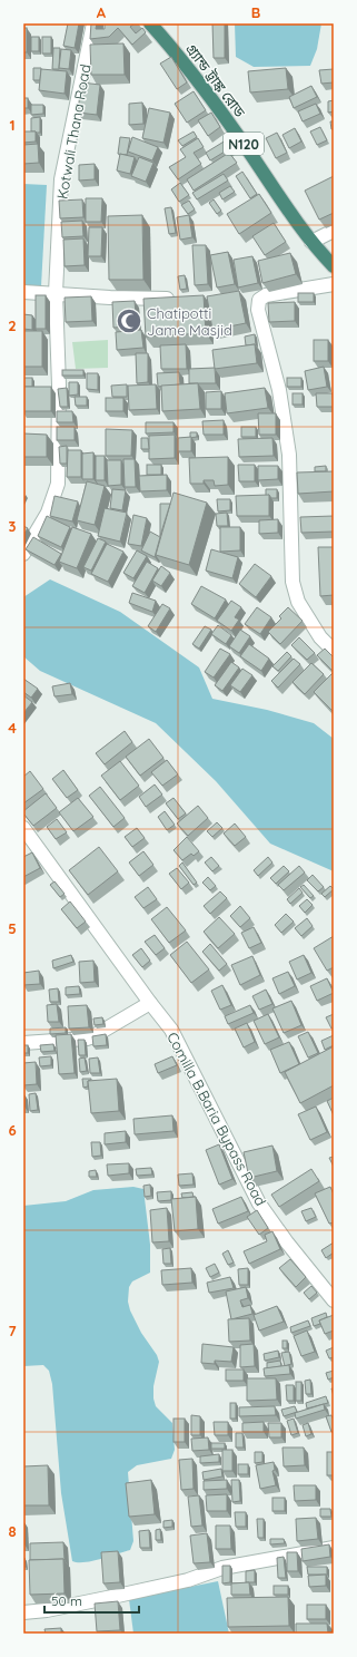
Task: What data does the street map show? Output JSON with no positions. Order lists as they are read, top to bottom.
{
  "streets": {
    "highway": ["গ্র্যান্ড ট্রাঙ্ক রোড", "N120"],
    "street": ["Kotwali Thana Road", "Comilla B.Baria Bypass Road"]
  },
  "places": {
    "mosque": ["Chatipotti Jame Masjid"]
  },
  "scale_bar": "50 m",
  "grid": {
    "columns": ["A", "B"],
    "rows": [
      "1",
      "2",
      "3",
      "4",
      "5",
      "6",
      "7",
      "8"
    ]
  }
}
